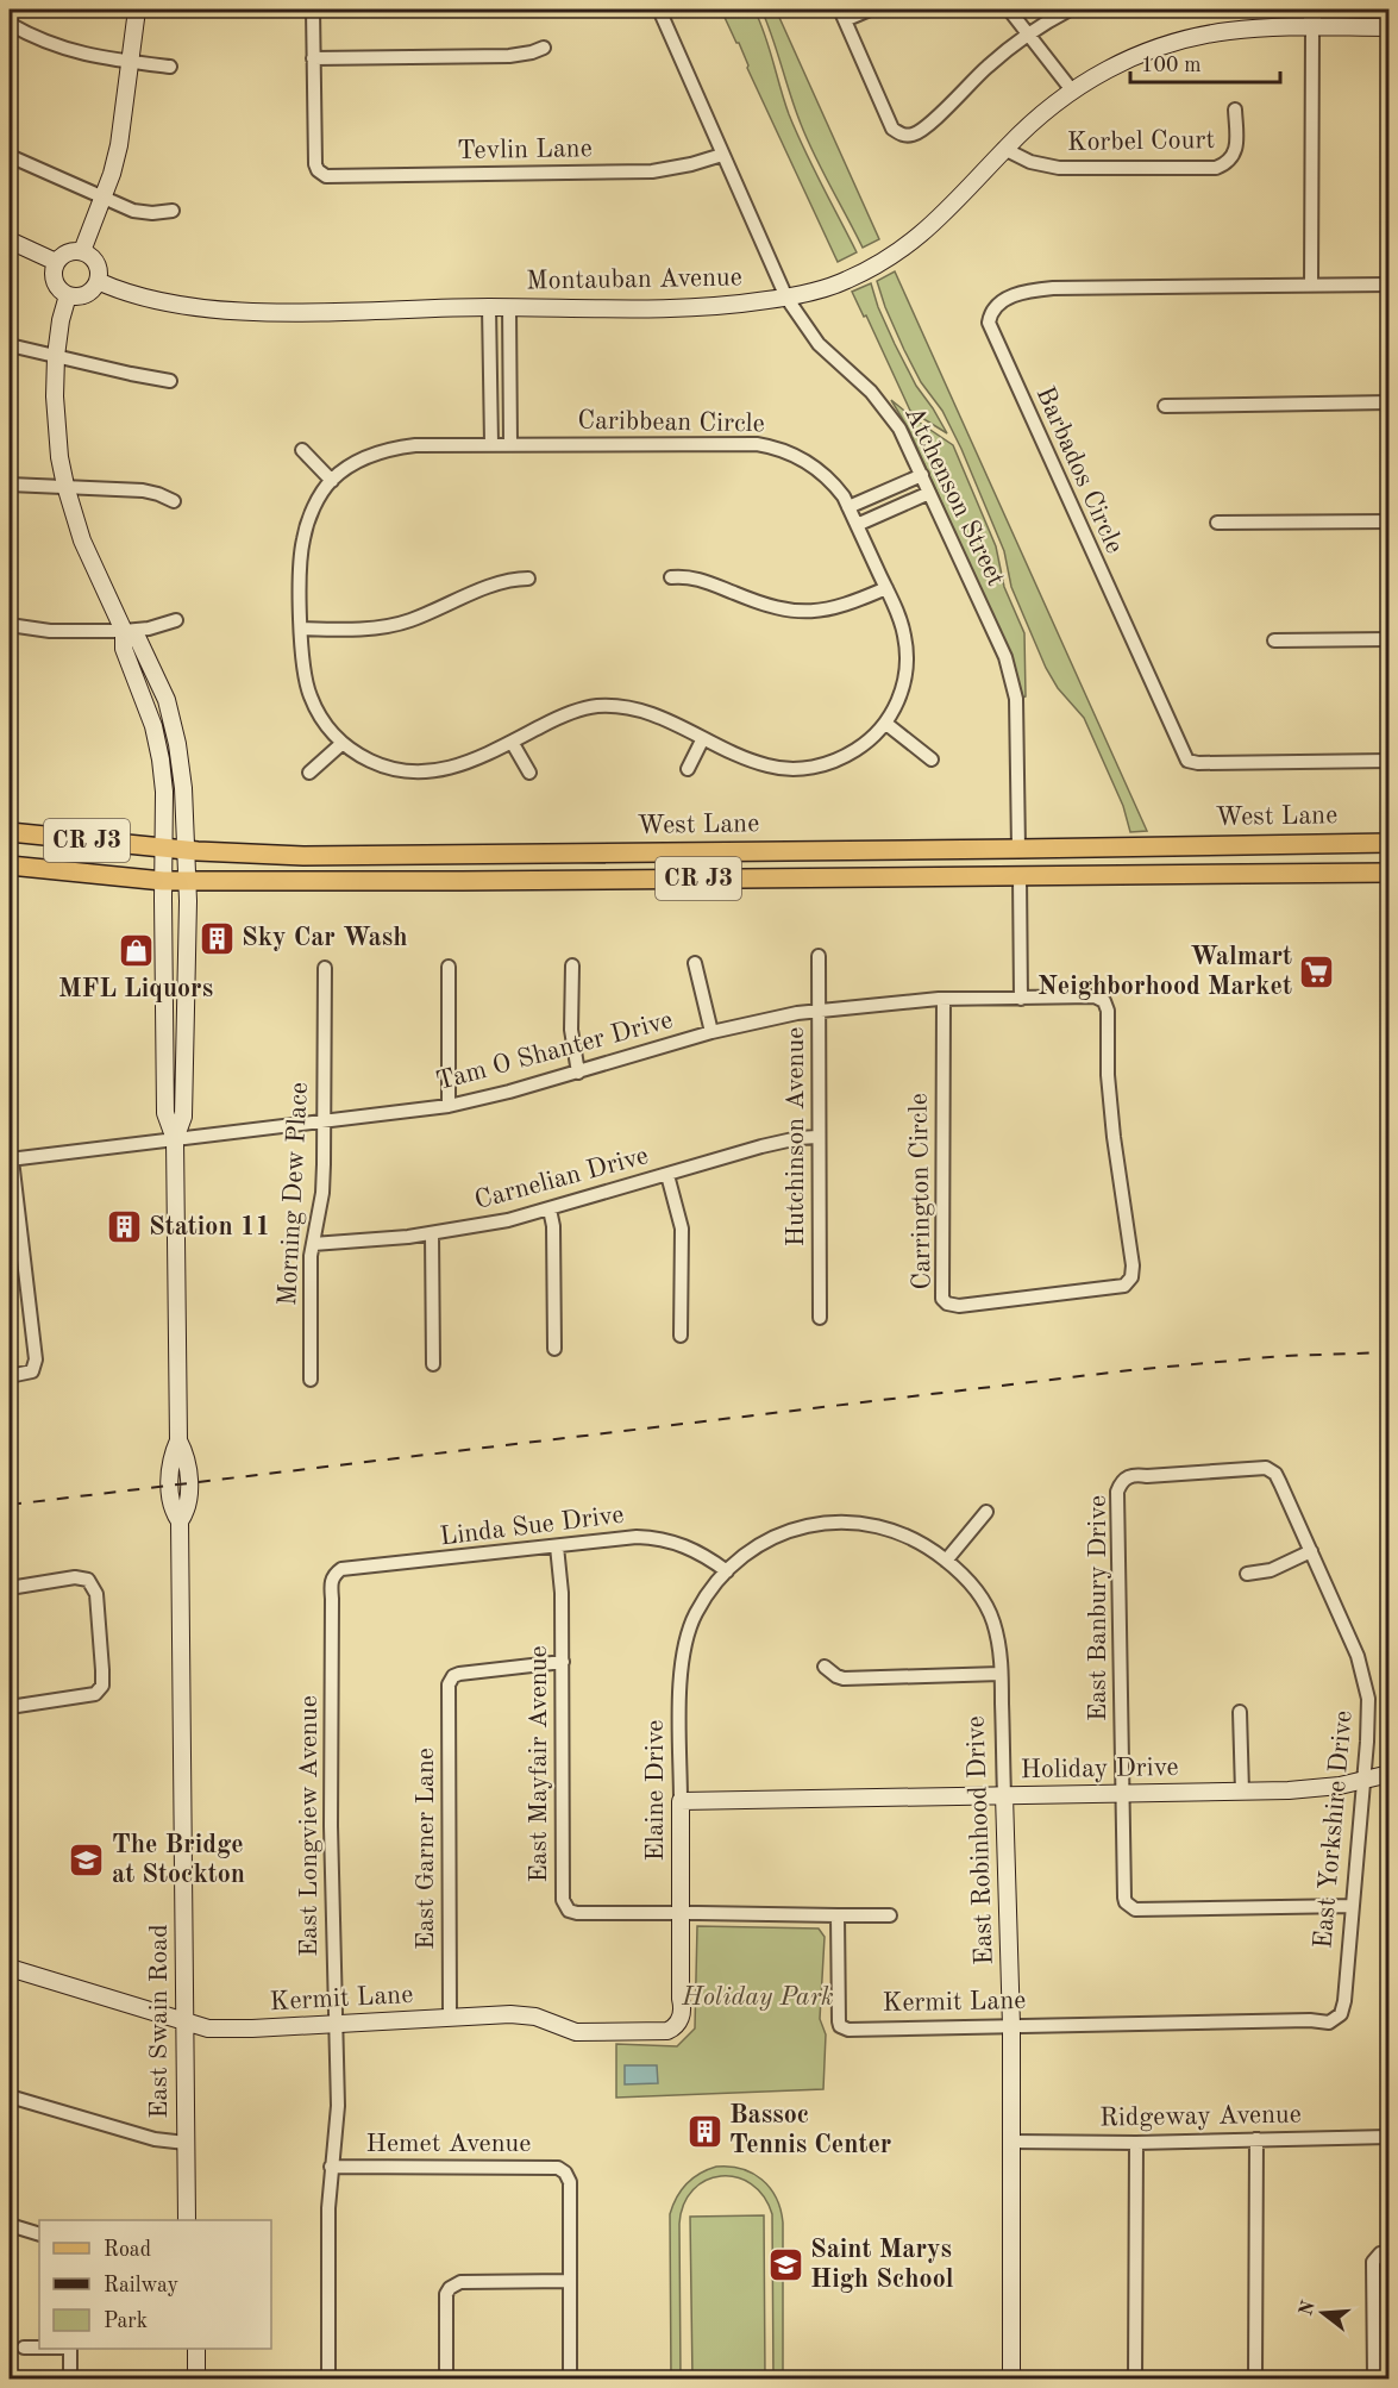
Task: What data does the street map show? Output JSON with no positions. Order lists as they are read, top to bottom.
{
  "streets": {
    "main road": ["West Lane", "CR J3"],
    "street": [
      "Korbel Court",
      "Tevlin Lane",
      "Montauban Avenue",
      "Caribbean Circle",
      "Barbados Circle",
      "Atchenson Street",
      "Tam O Shanter Drive",
      "Hutchinson Avenue",
      "Carnelian Drive",
      "Carrington Circle",
      "Morning Dew Place",
      "Linda Sue Drive",
      "East Banbury Drive",
      "East Mayfair Avenue",
      "Holiday Drive",
      "Elaine Drive",
      "East Longview Avenue",
      "East Yorkshire Drive",
      "East Robinhood Drive",
      "East Garner Lane",
      "Kermit Lane",
      "East Swain Road",
      "Ridgeway Avenue",
      "Hemet Avenue"
    ]
  },
  "crossings": [
    ["Korbel Court", "Montauban Avenue"],
    ["Tevlin Lane", "Atchenson Street"],
    ["Montauban Avenue", "Atchenson Street"],
    ["Montauban Avenue", "East Swain Road"],
    ["Atchenson Street", "West Lane"],
    ["West Lane", "East Swain Road"],
    ["Tam O Shanter Drive", "Hutchinson Avenue"],
    ["Tam O Shanter Drive", "Carrington Circle"],
    ["Tam O Shanter Drive", "Morning Dew Place"],
    ["Tam O Shanter Drive", "East Swain Road"],
    ["Hutchinson Avenue", "Carnelian Drive"],
    ["Carnelian Drive", "Morning Dew Place"],
    ["Linda Sue Drive", "East Mayfair Avenue"],
    ["Linda Sue Drive", "Elaine Drive"],
    ["Linda Sue Drive", "East Longview Avenue"],
    ["Linda Sue Drive", "East Robinhood Drive"],
    ["East Banbury Drive", "Holiday Drive"],
    ["East Banbury Drive", "East Yorkshire Drive"],
    ["East Mayfair Avenue", "Elaine Drive"],
    ["East Mayfair Avenue", "East Garner Lane"],
    ["Holiday Drive", "Elaine Drive"],
    ["Holiday Drive", "East Yorkshire Drive"],
    ["Holiday Drive", "East Robinhood Drive"],
    ["Elaine Drive", "East Robinhood Drive"],
    ["Elaine Drive", "Kermit Lane"],
    ["East Longview Avenue", "Kermit Lane"],
    ["East Longview Avenue", "Hemet Avenue"],
    ["East Yorkshire Drive", "Kermit Lane"],
    ["East Robinhood Drive", "Kermit Lane"],
    ["East Robinhood Drive", "Ridgeway Avenue"],
    ["East Garner Lane", "Kermit Lane"],
    ["Kermit Lane", "East Swain Road"]
  ],
  "parks": ["Holiday Park"],
  "places": {
    "building": ["Sky Car Wash", "Station 11", "Bassoc Tennis Center"],
    "shop": ["MFL Liquors"],
    "supermarket": ["Walmart Neighborhood Market"],
    "school or university": ["The Bridge at Stockton", "Saint Marys High School"]
  },
  "legend": ["Road", "Railway", "Park"],
  "scale_bar": "100 m",
  "north": "left"
}
